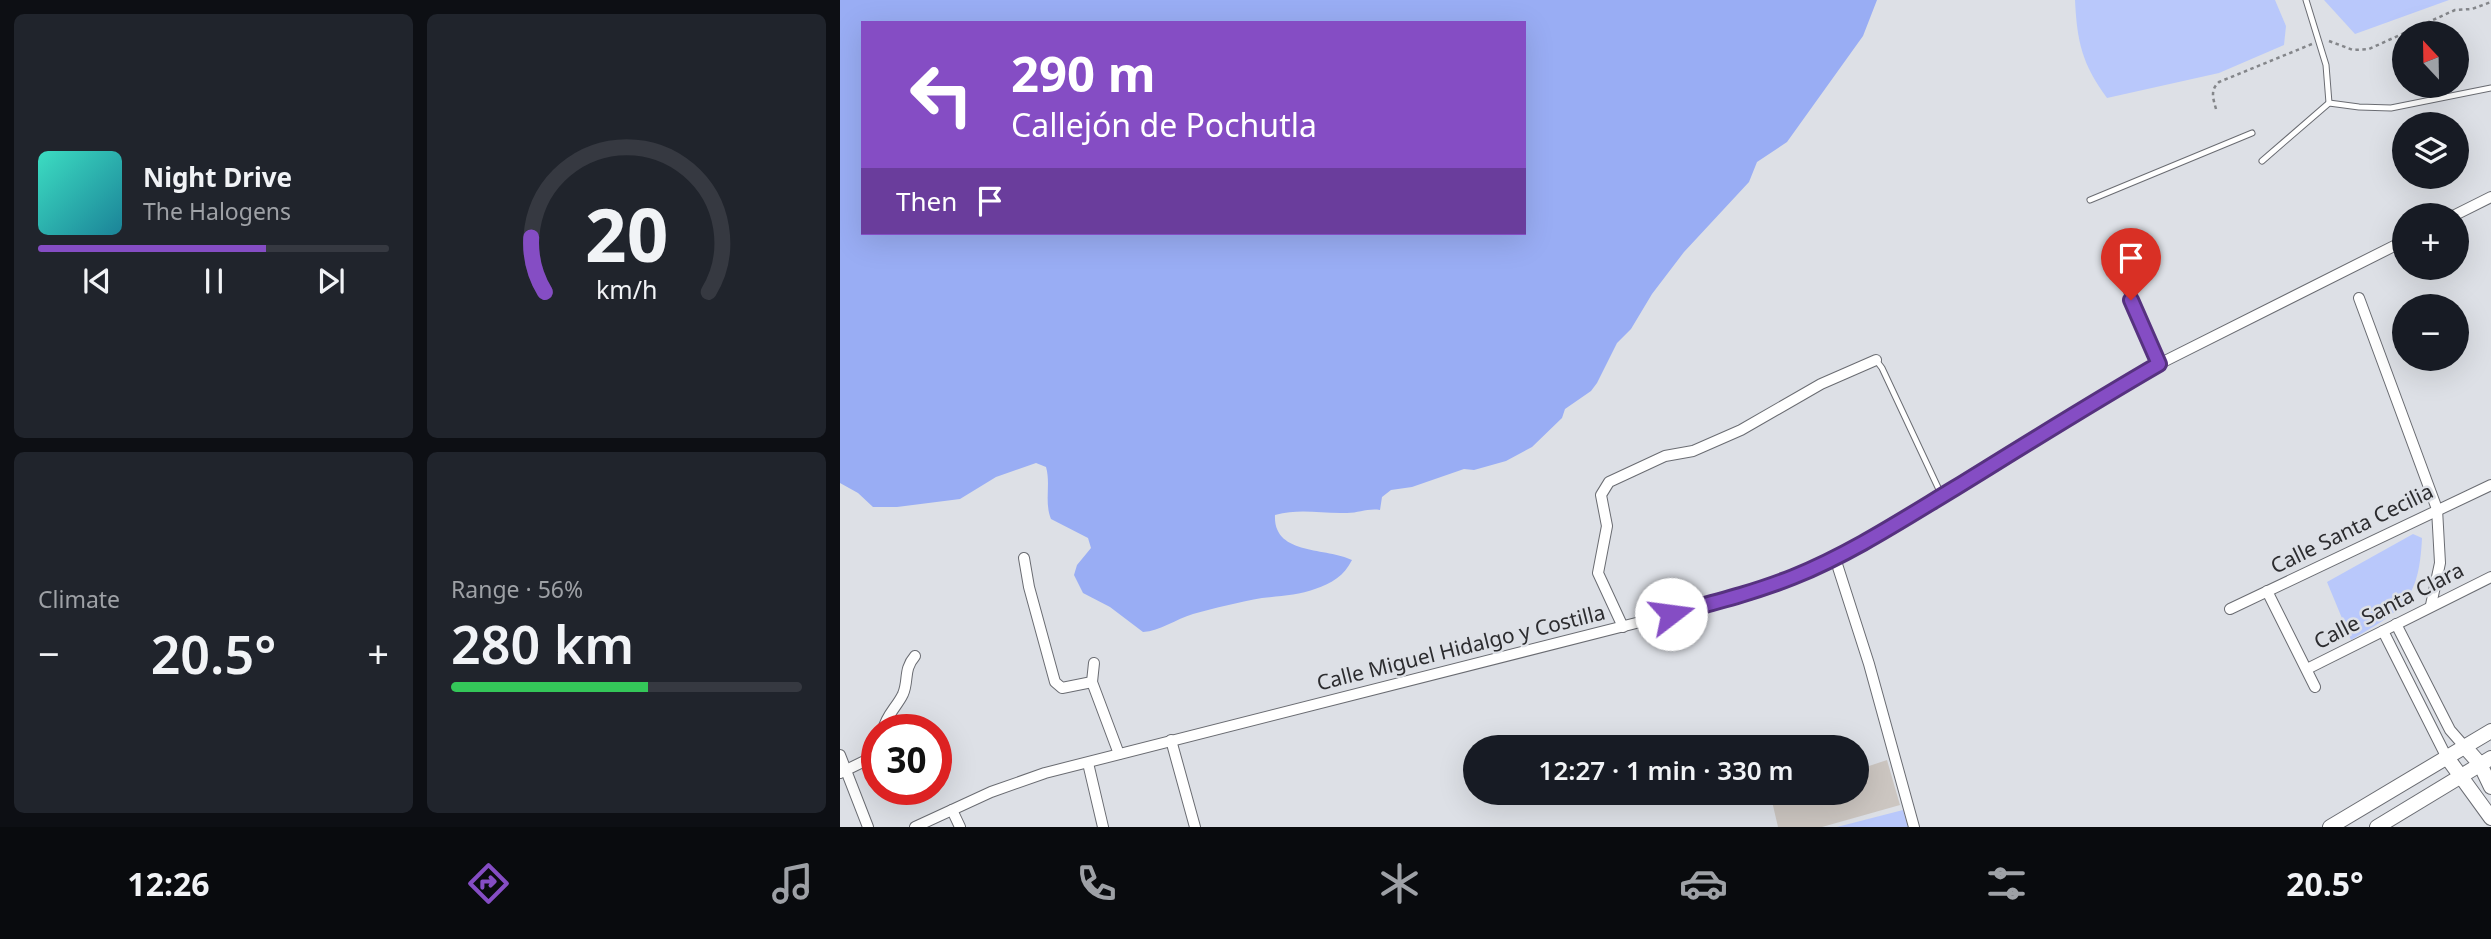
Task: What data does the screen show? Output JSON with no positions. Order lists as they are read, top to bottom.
{
  "streets": {
    "street": ["Calle Santa Cecilia", "Calle Santa Clara", "Calle Miguel Hidalgo y Costilla"]
  },
  "crossings": [
    ["Calle Santa Cecilia", "Calle Santa Clara"]
  ],
  "north": "top",
  "page": {
    "map_buttons": ["+", "−"],
    "turn": ["290 m", "Callejón de Pochutla"],
    "song": ["Night Drive", "The Halogens"],
    "then": "Then",
    "tile": [
      "Climate",
      ["Range · 56%", "280 km"]
    ],
    "heat": ["−", "20.5°", "+"],
    "limit": "30",
    "trip": "12:27 · 1 min · 330 m",
    "tabs": ["12:26", "20.5°"],
    "gauge": ["20", "km/h"]
  }
}
